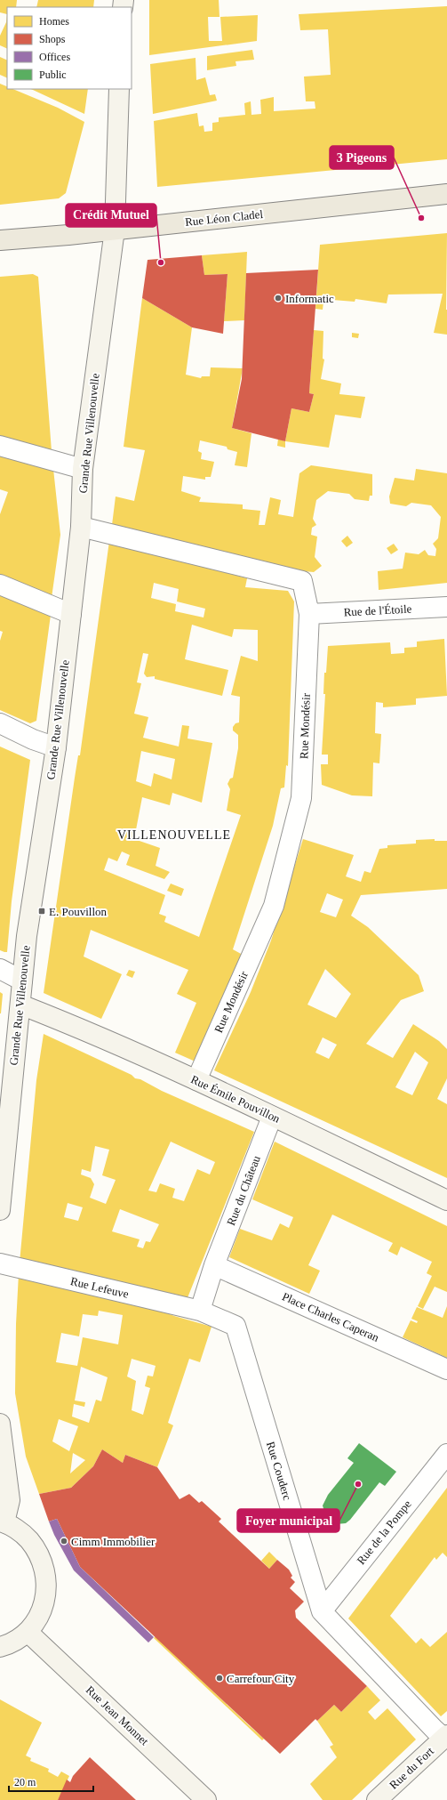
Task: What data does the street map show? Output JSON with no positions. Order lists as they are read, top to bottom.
{
  "streets": {
    "main road": ["Rue Léon Cladel"],
    "street": [
      "Grande Rue Villenouvelle",
      "Rue de l'Étoile",
      "Rue Mondésir",
      "Rue Émile Pouvillon",
      "Rue du Château",
      "Rue Lefeuve",
      "Place Charles Caperan",
      "Rue Couderc",
      "Rue de la Pompe",
      "Rue Jean Monnet",
      "Rue du Fort"
    ]
  },
  "crossings": [
    ["Rue Léon Cladel", "Grande Rue Villenouvelle"],
    ["Grande Rue Villenouvelle", "Rue Mondésir"],
    ["Grande Rue Villenouvelle", "Rue Émile Pouvillon"],
    ["Rue de l'Étoile", "Rue Mondésir"],
    ["Rue Mondésir", "Rue Émile Pouvillon"],
    ["Rue Émile Pouvillon", "Rue du Château"],
    ["Rue du Château", "Place Charles Caperan"],
    ["Rue Lefeuve", "Rue Couderc"],
    ["Rue Couderc", "Rue de la Pompe"],
    ["Rue Couderc", "Rue du Fort"]
  ],
  "districts": ["VILLENOUVELLE"],
  "places": {
    "other": [
      "3 Pigeons",
      "Crédit Mutuel",
      "Informatic",
      "Foyer municipal",
      "Cimm Immobilier",
      "Carrefour City"
    ],
    "transit": ["E. Pouvillon"]
  },
  "legend": [
    "Homes",
    "Shops",
    "Offices",
    "Public"
  ],
  "scale_bar": "20 m"
}
